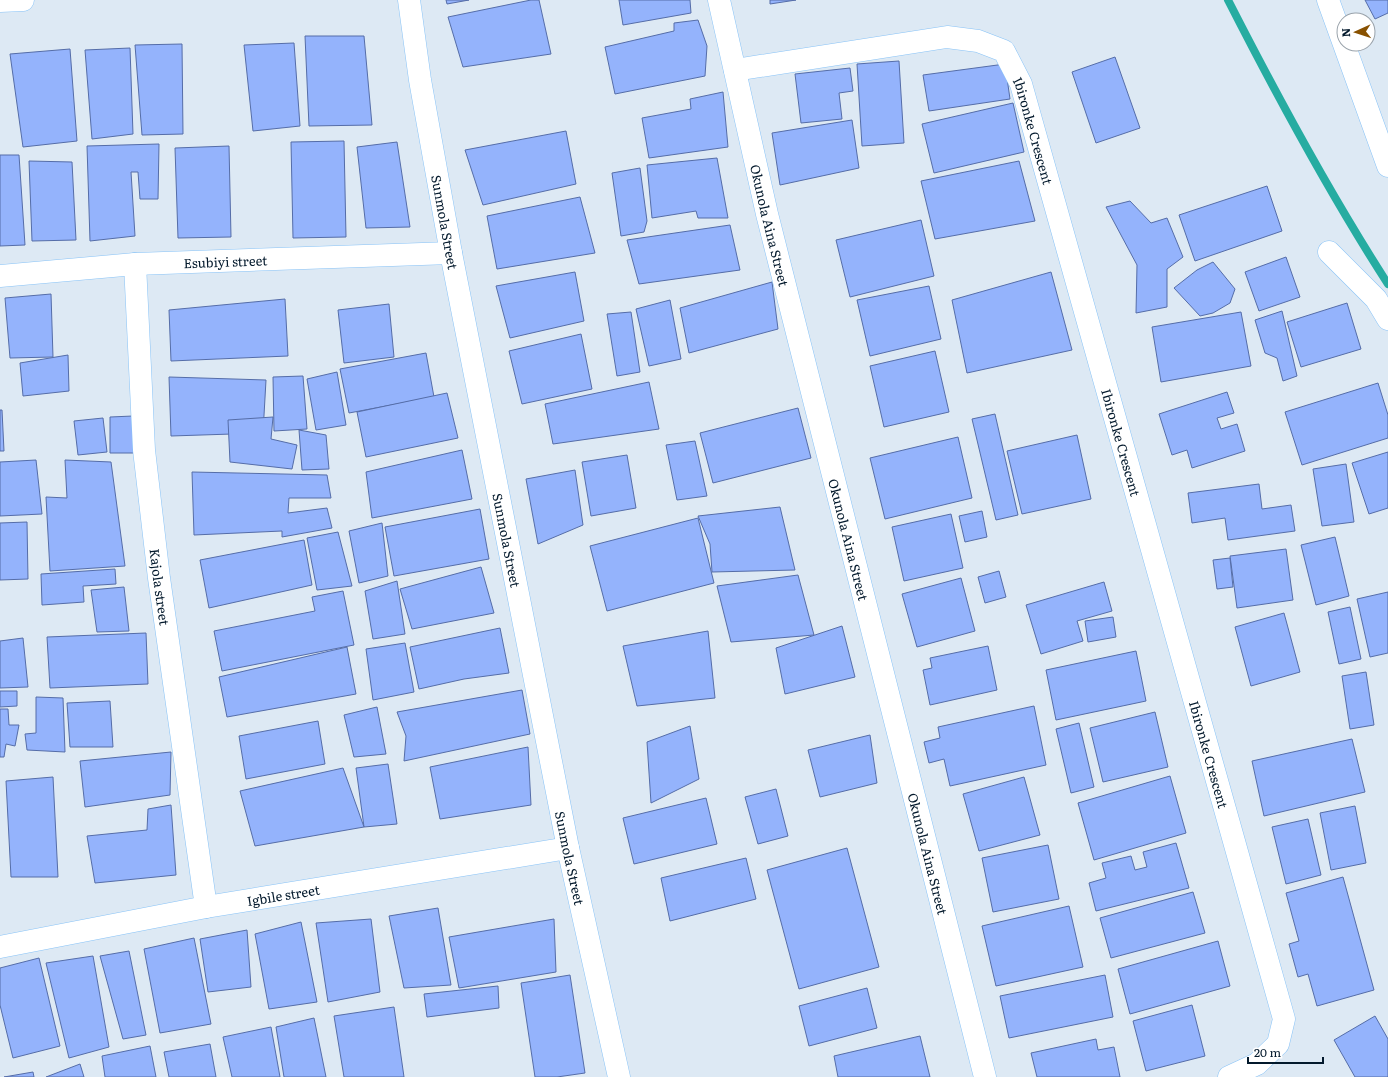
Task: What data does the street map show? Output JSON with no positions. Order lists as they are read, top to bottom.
{
  "streets": {
    "street": [
      "Ibironke Crescent",
      "Sunmola Street",
      "Okunola Aina Street",
      "Esubiyi street",
      "Kajola street",
      "Igbile street"
    ]
  },
  "crossings": [
    ["Ibironke Crescent", "Okunola Aina Street"],
    ["Sunmola Street", "Esubiyi street"],
    ["Sunmola Street", "Igbile street"],
    ["Esubiyi street", "Kajola street"],
    ["Kajola street", "Igbile street"]
  ],
  "scale_bar": "20 m",
  "north": "left"
}
